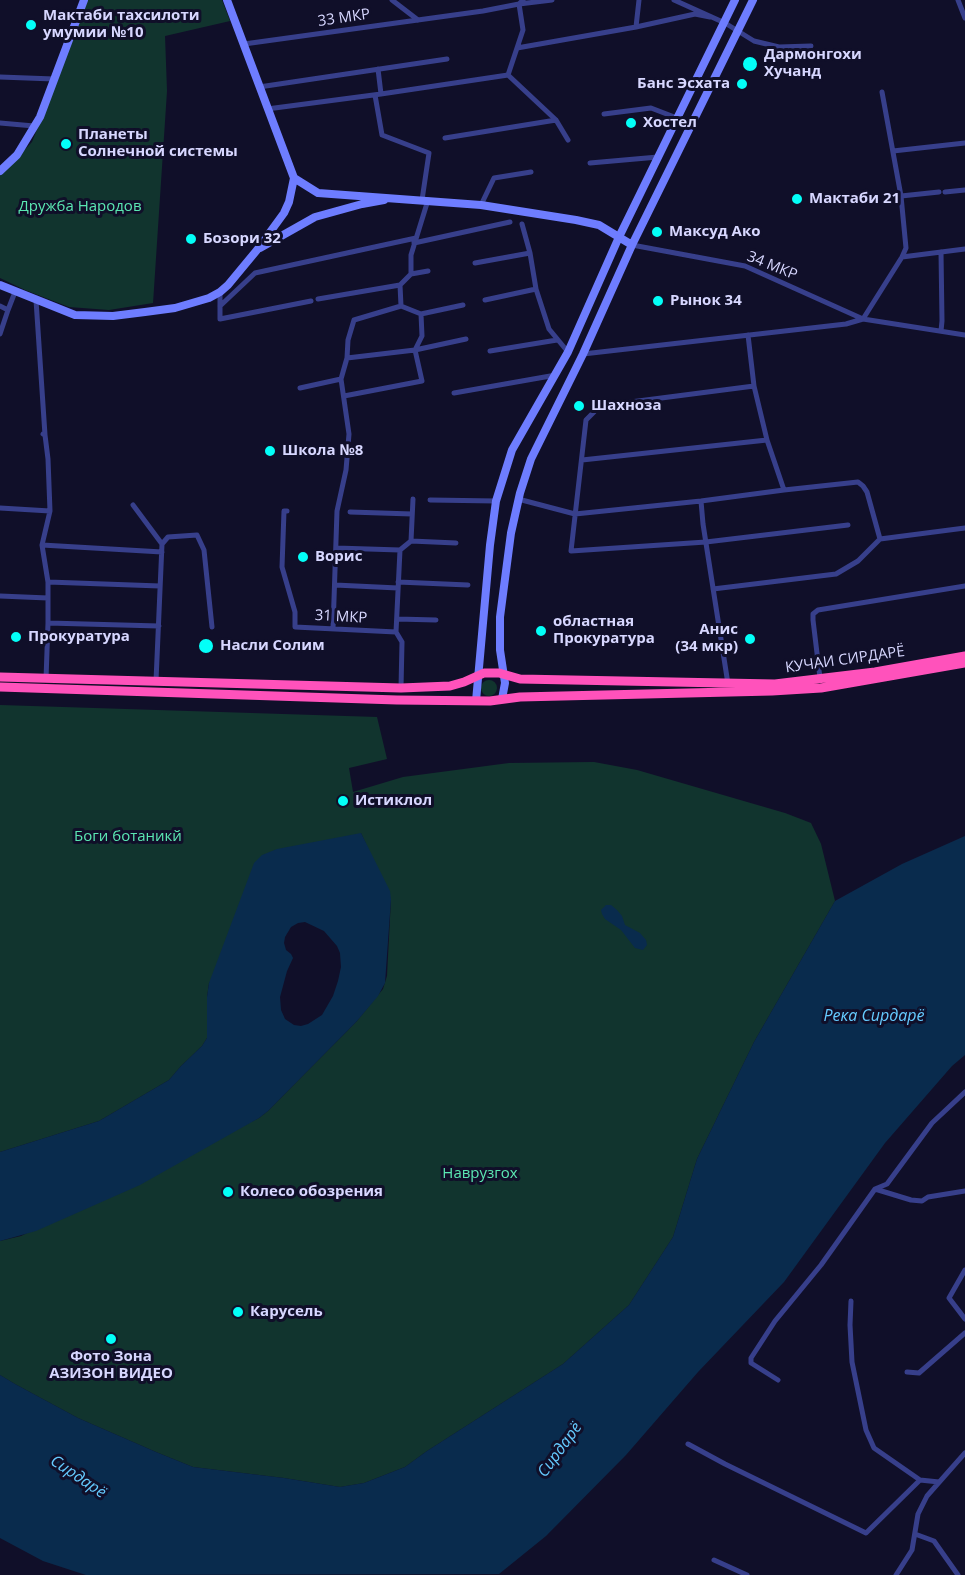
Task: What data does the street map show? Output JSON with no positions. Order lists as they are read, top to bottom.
{
  "streets": {
    "highway": ["КУЧАИ СИРДАРЁ"],
    "street": ["33 МКР", "34 МКР", "31 МКР"]
  },
  "water": ["Река Сирдарё", "Сирдарё"],
  "parks": ["Дружба Народов", "Боги ботаникй", "Наврузгох"],
  "places": [
    "Мактаби тахсилоти умумии №10",
    "Дармонгохи Хучанд",
    "Банс Эсхата",
    "Хостел",
    "Планеты Солнечной системы",
    "Мактаби 21",
    "Максуд Ако",
    "Бозори 32",
    "Рынок 34",
    "Шахноза",
    "Школа №8",
    "Ворис",
    "областная Прокуратура",
    "Прокуратура",
    "Анис (34 мкр)",
    "Насли Солим",
    "Истиклол",
    "Колесо обозрения",
    "Карусель",
    "Фото Зона АЗИЗОН ВИДЕО"
  ]
}
